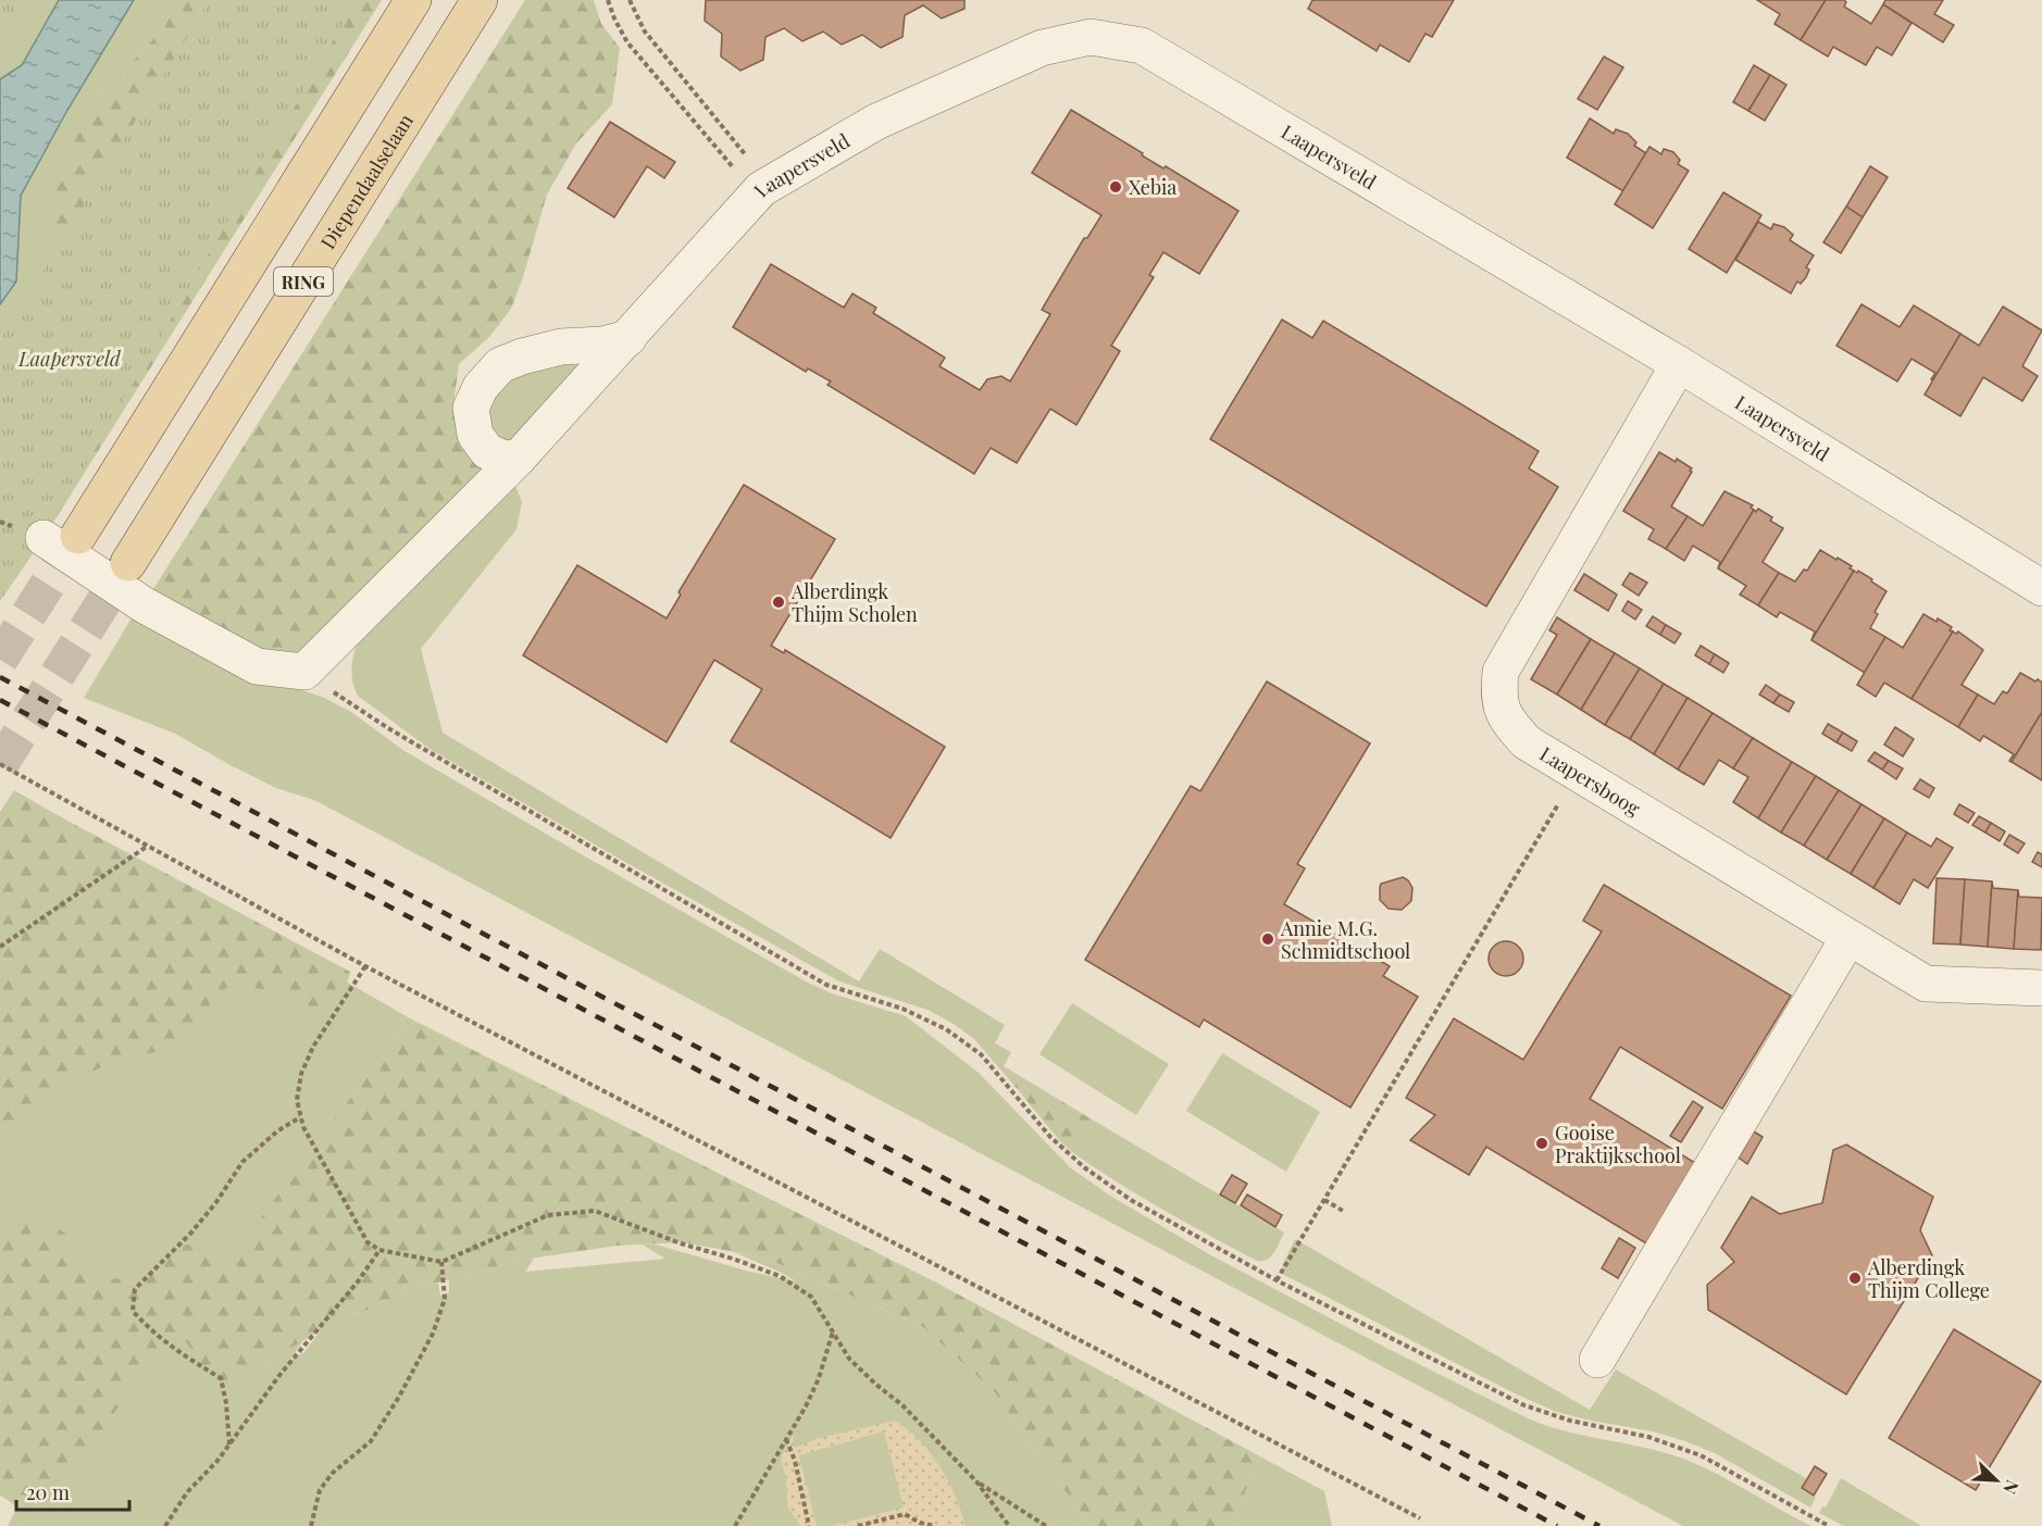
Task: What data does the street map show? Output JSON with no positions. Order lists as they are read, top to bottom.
{
  "streets": {
    "main road": ["Diependaalselaan", "RING"],
    "street": ["Laapersveld", "Laapersboog"]
  },
  "crossings": [
    ["Laapersveld", "Laapersboog"]
  ],
  "parks": ["Laapersveld"],
  "places": [
    "Xebia",
    "Alberdingk Thijm Scholen",
    "Annie M.G. Schmidtschool",
    "Gooise Praktijkschool",
    "Alberdingk Thijm College"
  ],
  "scale_bar": "20 m",
  "north": "bottom right"
}
